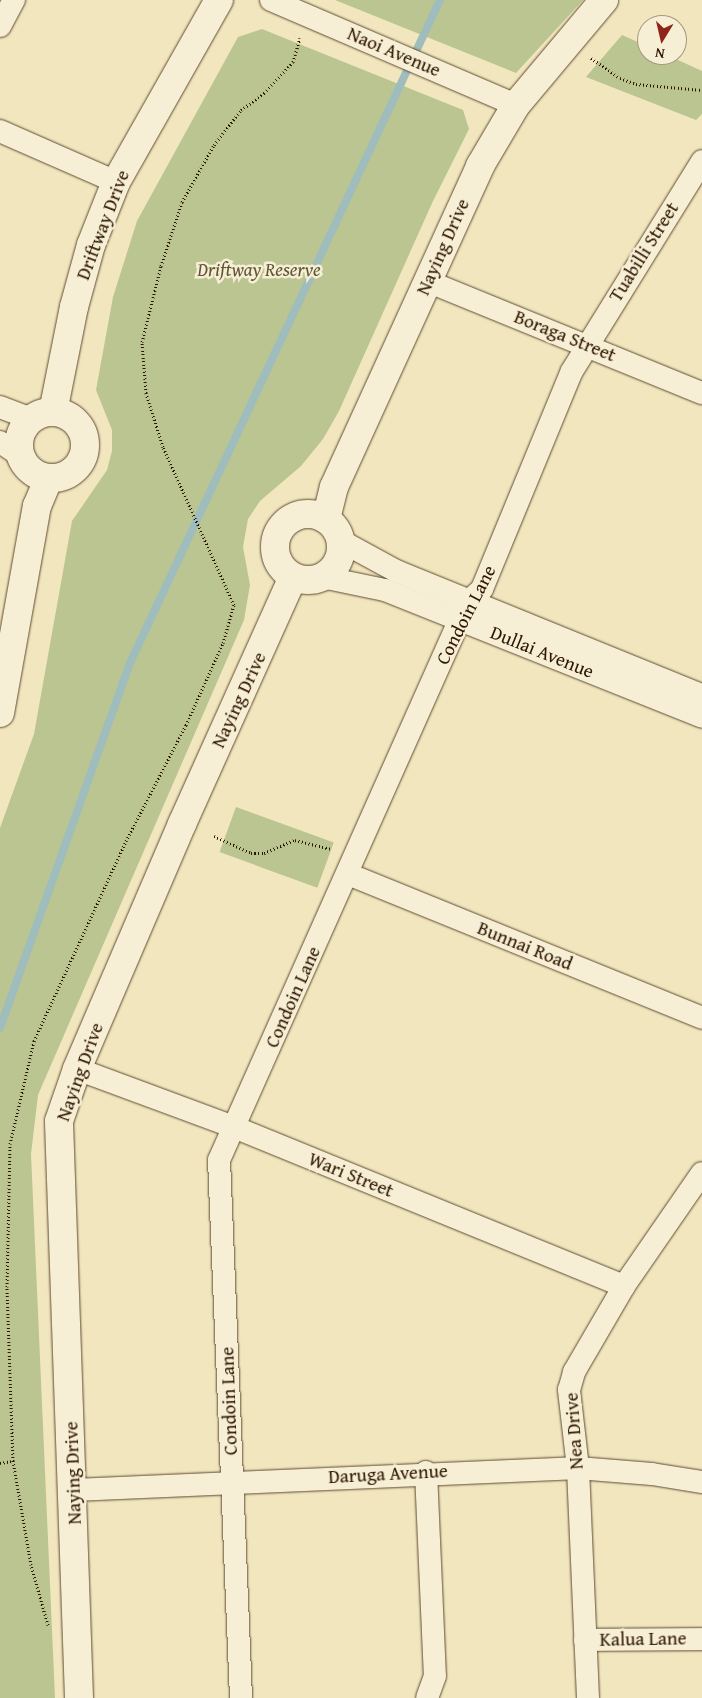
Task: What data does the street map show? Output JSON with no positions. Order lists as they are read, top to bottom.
{
  "streets": {
    "street": [
      "Naoi Avenue",
      "Driftway Drive",
      "Naying Drive",
      "Tuabilli Street",
      "Boraga Street",
      "Condoin Lane",
      "Dullai Avenue",
      "Bunnai Road",
      "Wari Street",
      "Nea Drive",
      "Daruga Avenue",
      "Kalua Lane"
    ]
  },
  "crossings": [
    ["Naoi Avenue", "Naying Drive"],
    ["Naying Drive", "Boraga Street"],
    ["Naying Drive", "Dullai Avenue"],
    ["Naying Drive", "Wari Street"],
    ["Naying Drive", "Daruga Avenue"],
    ["Tuabilli Street", "Boraga Street"],
    ["Tuabilli Street", "Condoin Lane"],
    ["Boraga Street", "Condoin Lane"],
    ["Condoin Lane", "Dullai Avenue"],
    ["Condoin Lane", "Bunnai Road"],
    ["Condoin Lane", "Wari Street"],
    ["Condoin Lane", "Daruga Avenue"],
    ["Wari Street", "Nea Drive"],
    ["Nea Drive", "Daruga Avenue"],
    ["Nea Drive", "Kalua Lane"]
  ],
  "parks": ["Driftway Reserve"],
  "north": "bottom"
}
